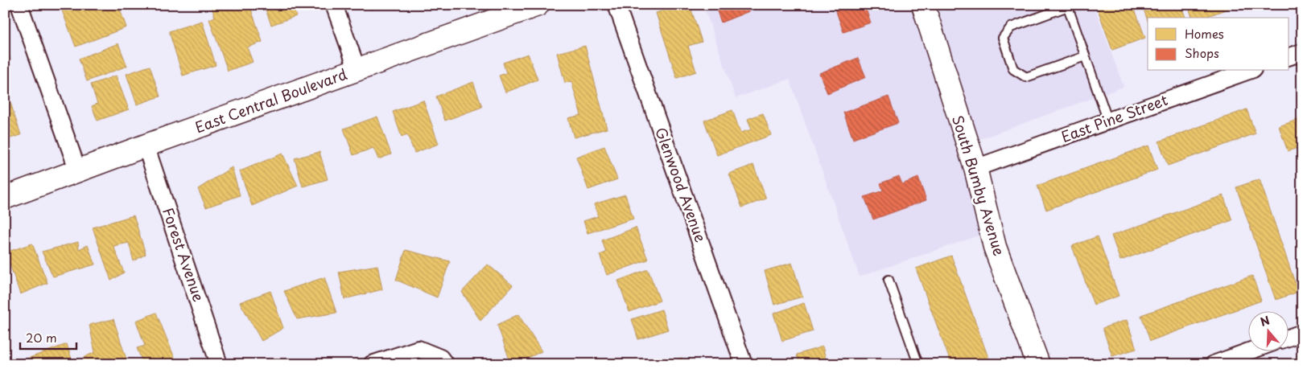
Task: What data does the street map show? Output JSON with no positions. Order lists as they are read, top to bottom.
{
  "streets": {
    "street": [
      "East Central Boulevard",
      "East Pine Street",
      "Glenwood Avenue",
      "South Bumby Avenue",
      "Forest Avenue"
    ]
  },
  "crossings": [
    ["East Central Boulevard", "Forest Avenue"],
    ["East Pine Street", "South Bumby Avenue"]
  ],
  "legend": ["Homes", "Shops"],
  "scale_bar": "20 m",
  "north": "top"
}
